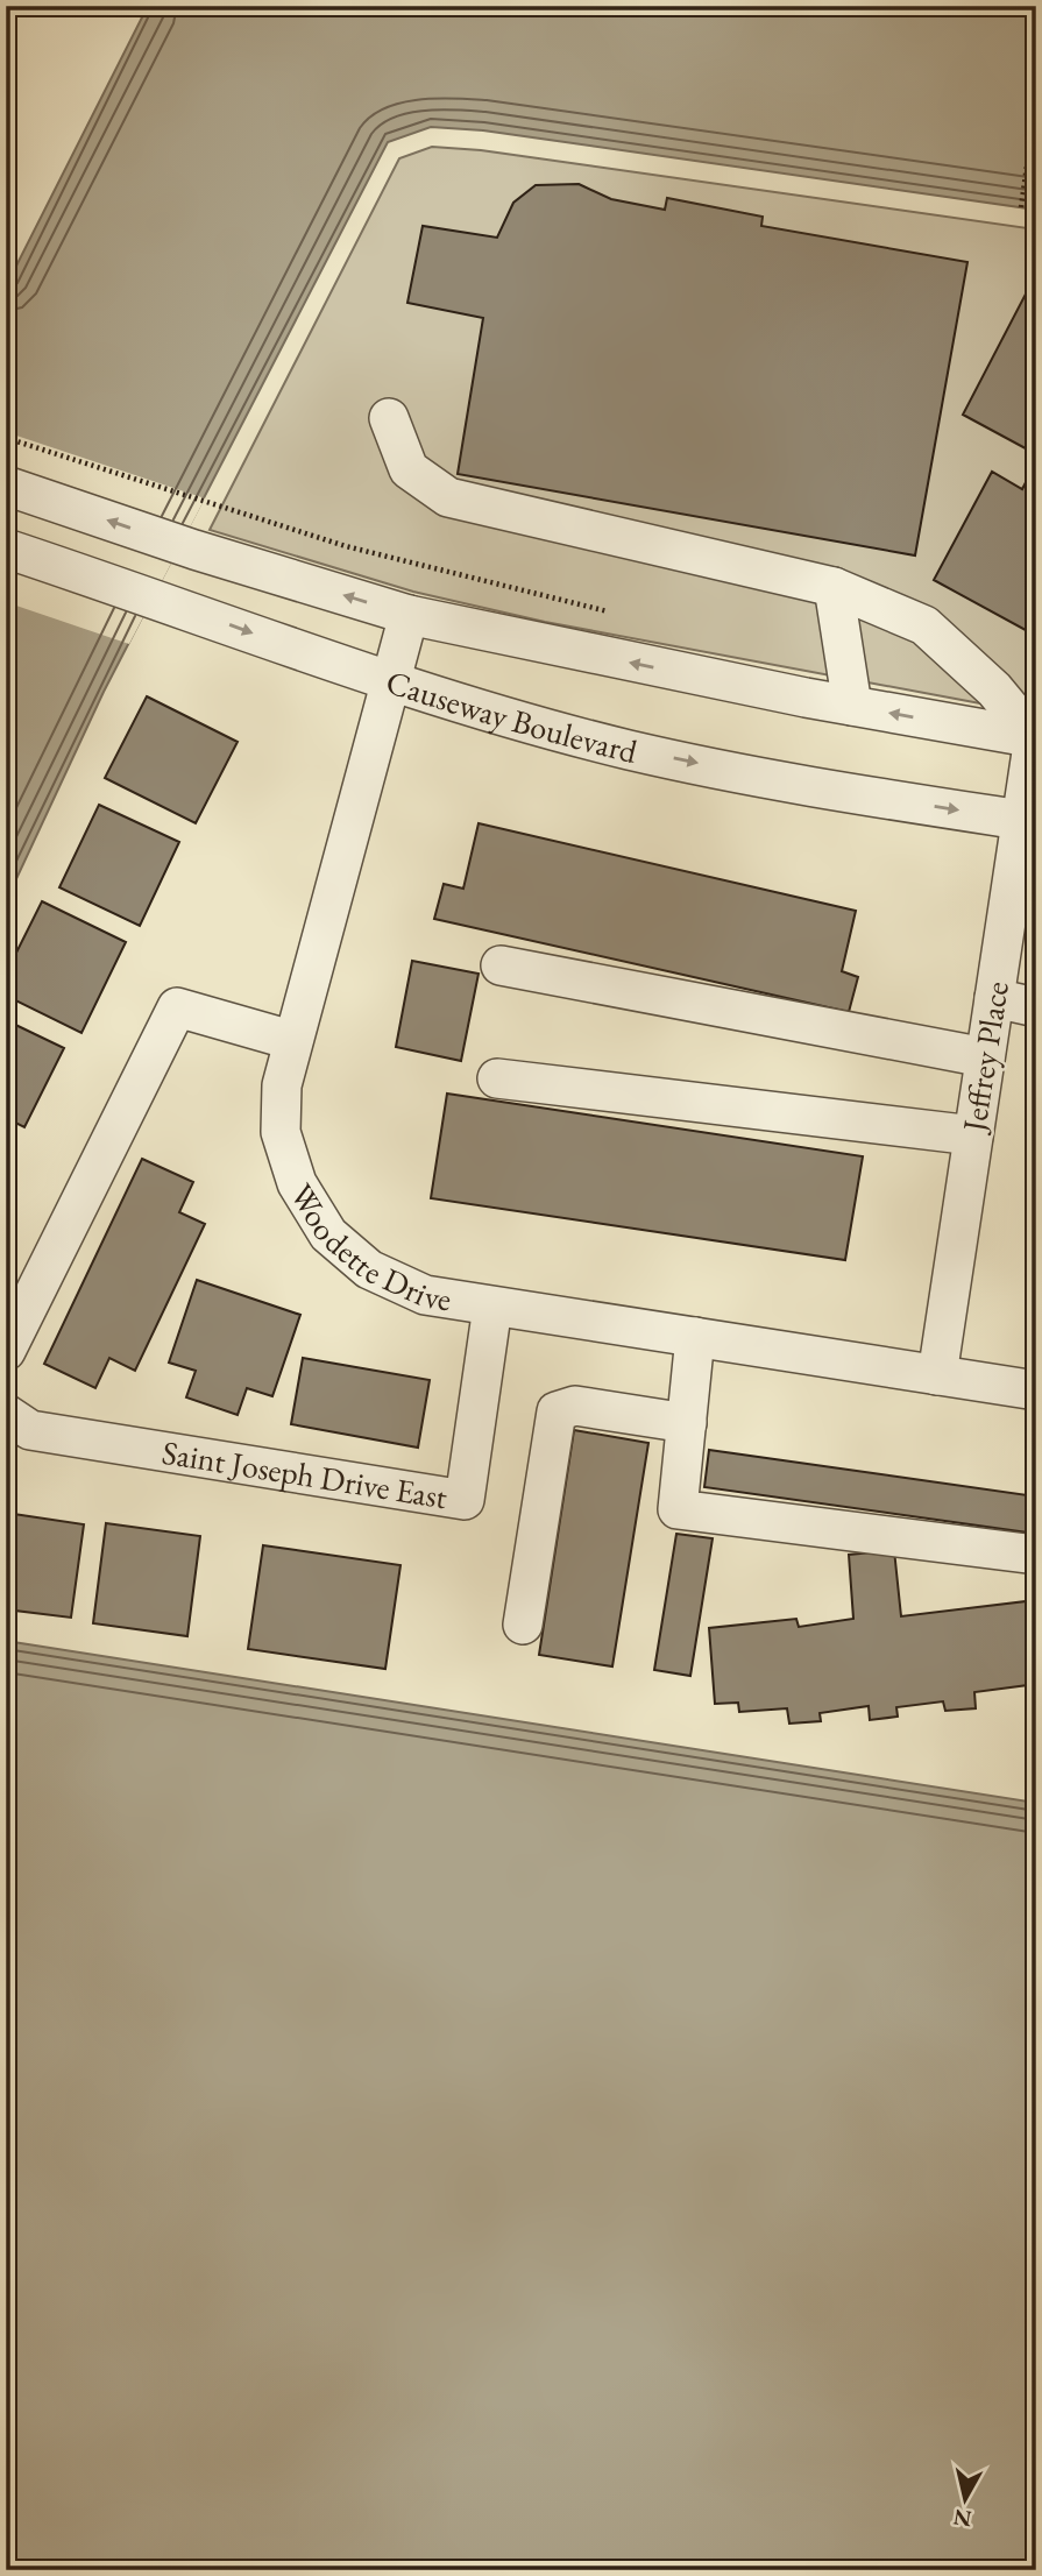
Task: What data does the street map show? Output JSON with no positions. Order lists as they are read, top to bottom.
{
  "streets": {
    "street": [
      "Causeway Boulevard",
      "Jeffrey Place",
      "Woodette Drive",
      "Saint Joseph Drive East"
    ]
  },
  "crossings": [
    ["Causeway Boulevard", "Jeffrey Place"],
    ["Causeway Boulevard", "Woodette Drive"],
    ["Jeffrey Place", "Woodette Drive"],
    ["Woodette Drive", "Saint Joseph Drive East"]
  ],
  "north": "bottom"
}
